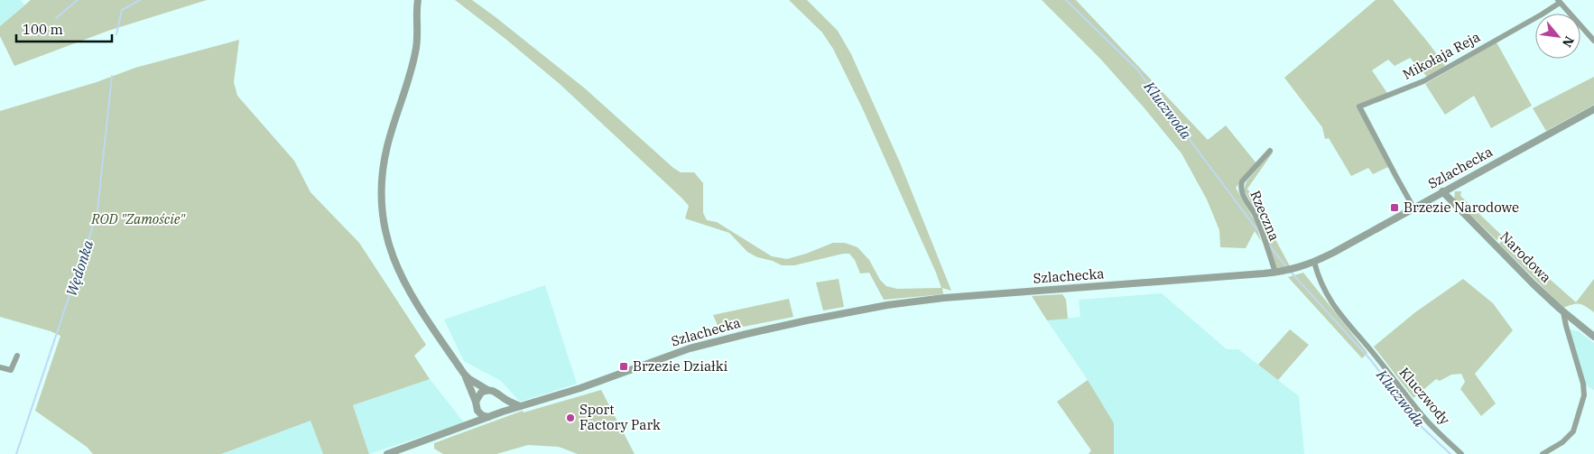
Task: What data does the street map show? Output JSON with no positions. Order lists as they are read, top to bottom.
{
  "streets": {
    "street": [
      "Mikołaja Reja",
      "Szlachecka",
      "Rzeczna",
      "Narodowa",
      "Kluczwody"
    ]
  },
  "crossings": [
    ["Mikołaja Reja", "Szlachecka"],
    ["Szlachecka", "Rzeczna"],
    ["Szlachecka", "Narodowa"],
    ["Szlachecka", "Kluczwody"]
  ],
  "water": ["Kluczwoda", "Wędonka"],
  "parks": ["ROD \"Zamoście\""],
  "places": {
    "transit": ["Brzezie Narodowe", "Brzezie Działki"],
    "other": ["Sport Factory Park"]
  },
  "scale_bar": "100 m",
  "north": "bottom right"
}
